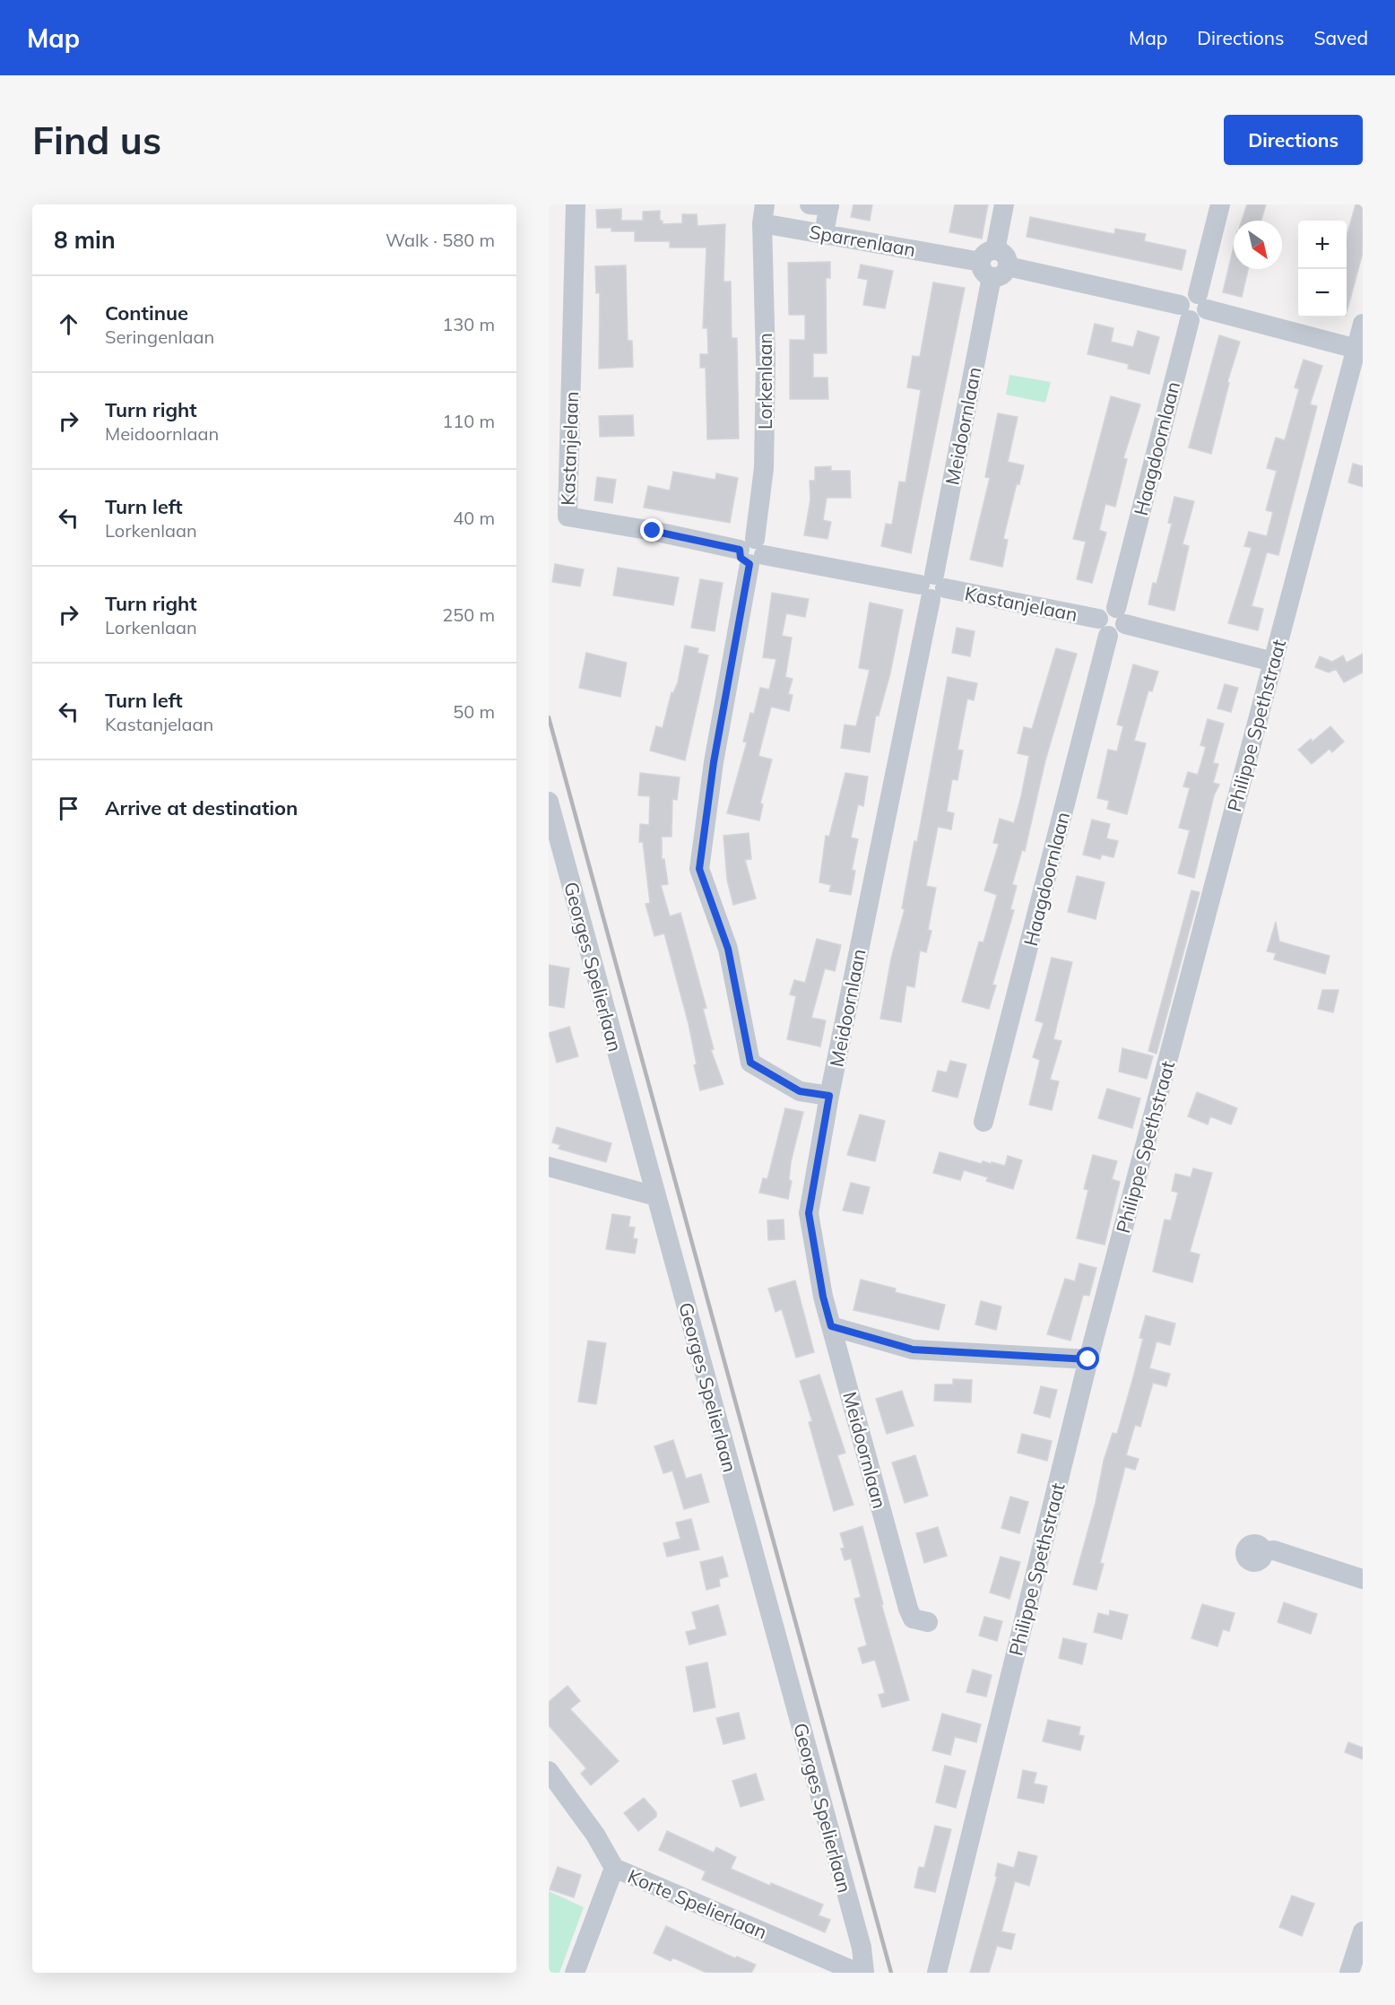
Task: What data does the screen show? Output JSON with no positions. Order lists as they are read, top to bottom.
{
  "streets": {
    "street": [
      "Sparrenlaan",
      "Lorkenlaan",
      "Meidoornlaan",
      "Kastanjelaan",
      "Haagdoornlaan",
      "Philippe Spethstraat",
      "Georges Spelierlaan",
      "Korte Spelierlaan"
    ]
  },
  "crossings": [
    ["Sparrenlaan", "Lorkenlaan"],
    ["Sparrenlaan", "Meidoornlaan"],
    ["Sparrenlaan", "Haagdoornlaan"],
    ["Lorkenlaan", "Meidoornlaan"],
    ["Lorkenlaan", "Kastanjelaan"],
    ["Meidoornlaan", "Kastanjelaan"],
    ["Kastanjelaan", "Haagdoornlaan"]
  ],
  "north": "bottom right",
  "page": {
    "header": "Map",
    "nav": ["Map", "Directions", "Saved"],
    "buttons": "Directions",
    "title": "Find us",
    "heading": ["8 min", "Walk · 580 m"],
    "map_buttons": ["+", "−"],
    "list": [
      ["Continue", "Seringenlaan", "130 m"],
      ["Turn right", "Meidoornlaan", "110 m"],
      ["Turn left", "Lorkenlaan", "40 m"],
      ["Turn right", "Lorkenlaan", "250 m"],
      ["Turn left", "Kastanjelaan", "50 m"],
      "Arrive at destination"
    ]
  }
}
